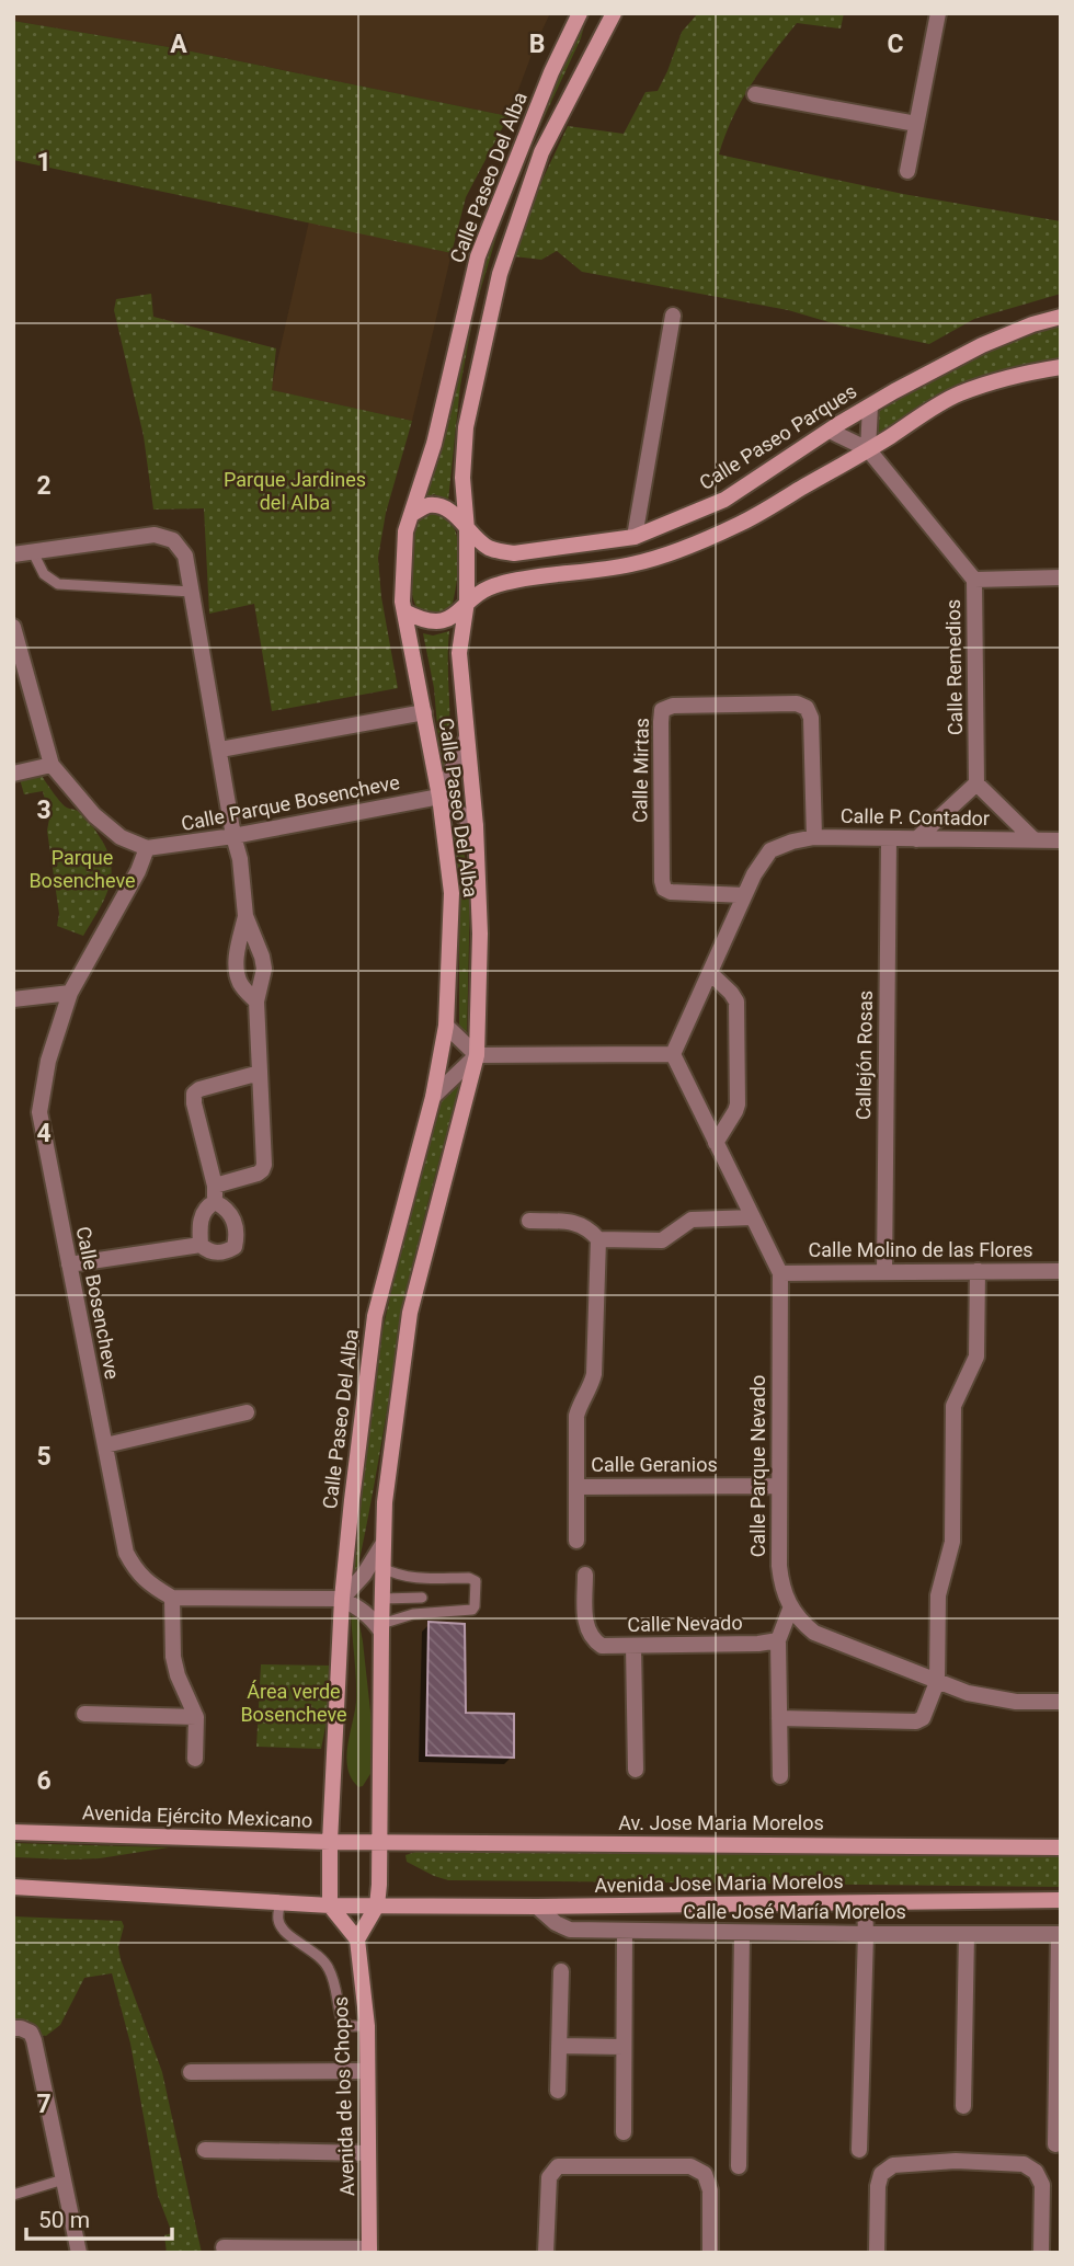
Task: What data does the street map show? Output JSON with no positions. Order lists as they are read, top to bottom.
{
  "streets": {
    "street": [
      "Calle Paseo Del Alba",
      "Calle Paseo Parques",
      "Calle Remedios",
      "Calle Mirtas",
      "Calle Parque Bosencheve",
      "Calle P. Contador",
      "Callejón Rosas",
      "Calle Molino de las Flores",
      "Calle Bosencheve",
      "Calle Geranios",
      "Calle Parque Nevado",
      "Calle Nevado",
      "Avenida Ejército Mexicano",
      "Av. Jose Maria Morelos",
      "Avenida Jose Maria Morelos",
      "Calle José María Morelos",
      "Avenida de los Chopos"
    ]
  },
  "crossings": [
    ["Calle Paseo Del Alba", "Calle Paseo Parques"],
    ["Calle Paseo Del Alba", "Calle Parque Bosencheve"],
    ["Calle Paseo Del Alba", "Avenida Ejército Mexicano"],
    ["Calle Paseo Del Alba", "Av. Jose Maria Morelos"],
    ["Calle Paseo Del Alba", "Avenida Jose Maria Morelos"],
    ["Calle Paseo Parques", "Calle Remedios"],
    ["Calle Mirtas", "Calle P. Contador"],
    ["Calle Parque Bosencheve", "Calle Bosencheve"],
    ["Calle P. Contador", "Callejón Rosas"],
    ["Callejón Rosas", "Calle Molino de las Flores"],
    ["Calle Molino de las Flores", "Calle Parque Nevado"],
    ["Calle Geranios", "Calle Parque Nevado"],
    ["Avenida Ejército Mexicano", "Av. Jose Maria Morelos"],
    ["Avenida Jose Maria Morelos", "Calle José María Morelos"]
  ],
  "parks": ["Parque Jardines del Alba", "Parque Bosencheve", "Área verde Bosencheve"],
  "scale_bar": "50 m",
  "grid": {
    "columns": ["A", "B", "C"],
    "rows": [
      "1",
      "2",
      "3",
      "4",
      "5",
      "6",
      "7"
    ]
  }
}
